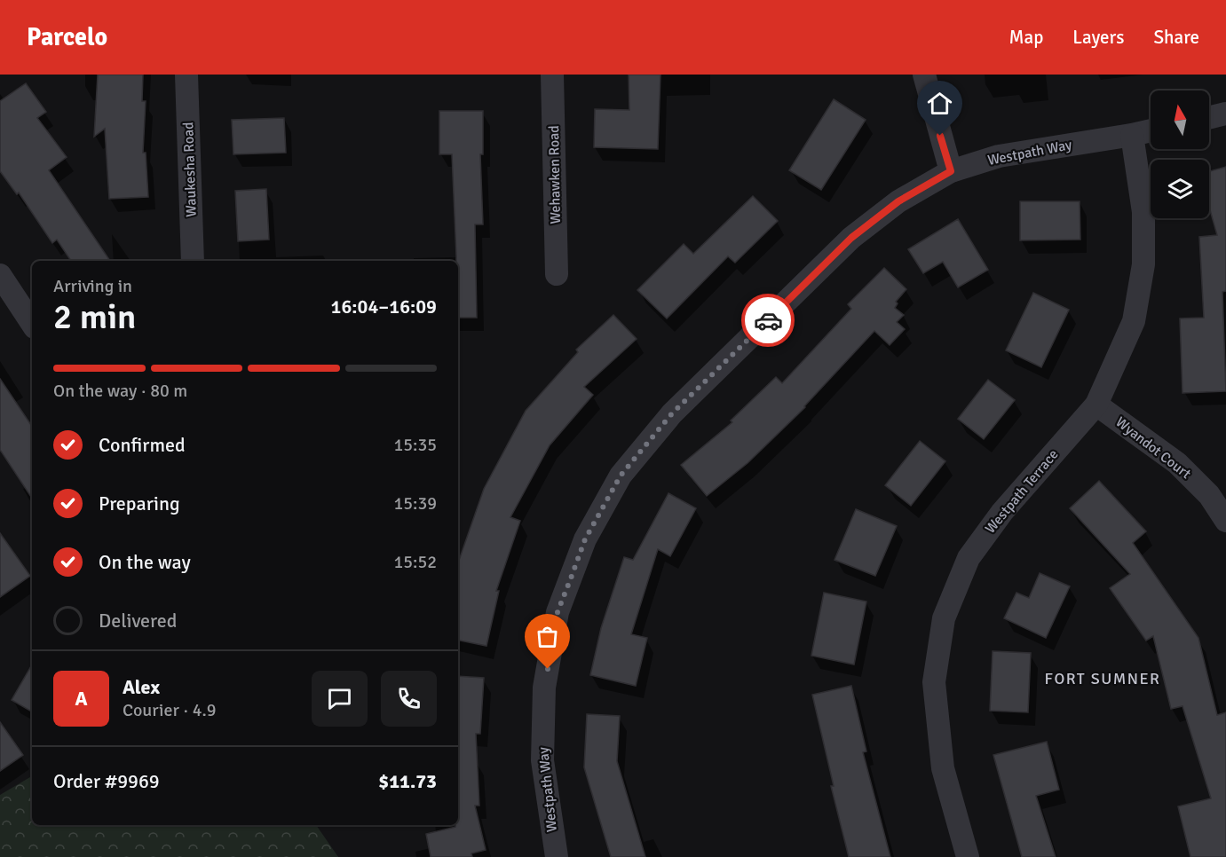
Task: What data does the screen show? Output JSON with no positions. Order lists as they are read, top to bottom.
{
  "streets": {
    "street": [
      "Westpath Way",
      "Waukesha Road",
      "Wehawken Road",
      "Wyandot Court",
      "Westpath Terrace"
    ]
  },
  "crossings": [
    ["Westpath Way", "Westpath Terrace"],
    ["Wyandot Court", "Westpath Terrace"]
  ],
  "districts": ["FORT SUMNER"],
  "north": "top",
  "page": {
    "header": "Parcelo",
    "nav": ["Map", "Layers", "Share"],
    "heading": ["2 min", "Arriving in", "16:04–16:09"],
    "panel": [
      "Alex",
      "Courier · 4.9",
      "Order #9969",
      "$11.73"
    ],
    "bar": "On the way · 80 m",
    "list": [
      ["Confirmed", "15:35"],
      ["Preparing", "15:39"],
      ["On the way", "15:52"],
      "Delivered"
    ],
    "round": "A"
  }
}
